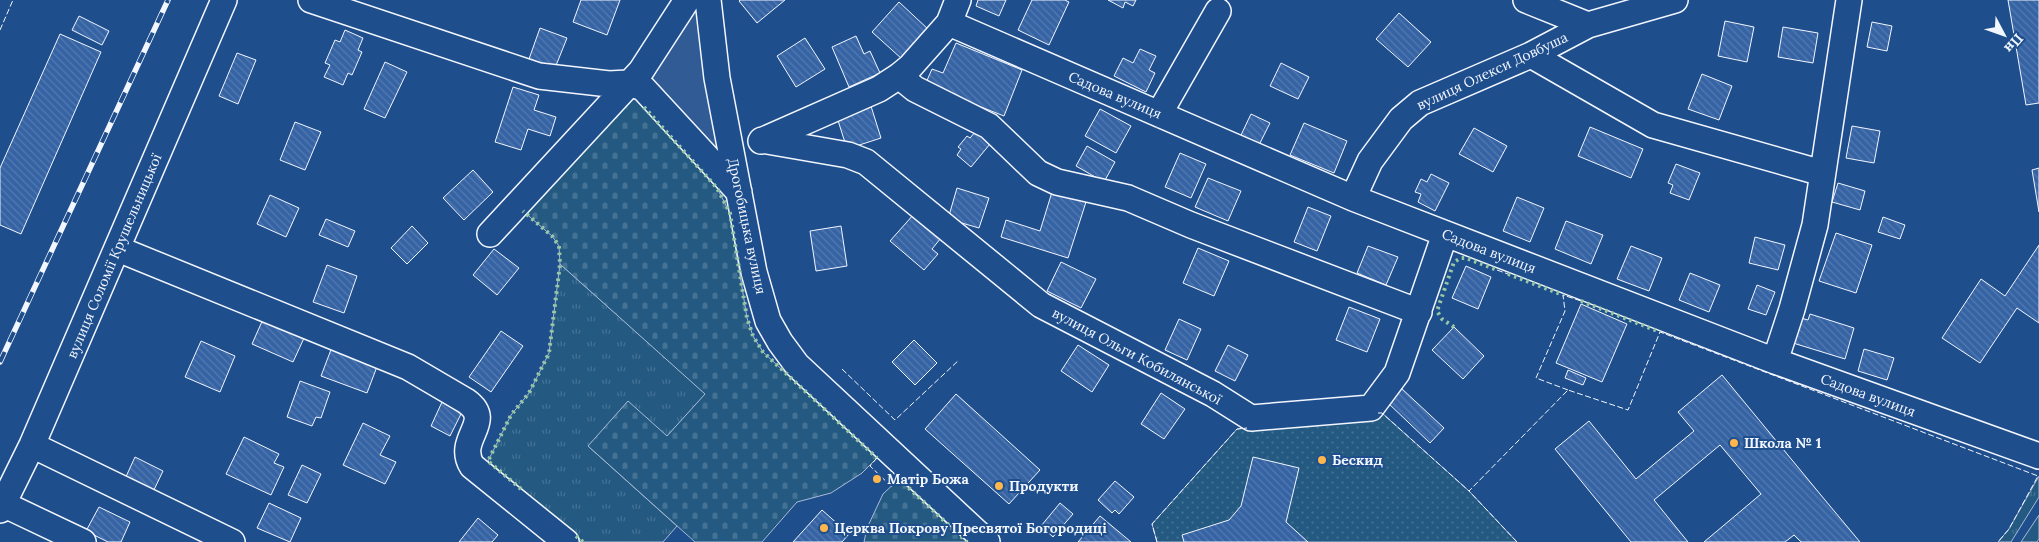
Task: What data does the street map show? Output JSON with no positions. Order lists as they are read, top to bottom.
{
  "streets": {
    "street": [
      "вулиця Олекси Довбуша",
      "Садова вулиця",
      "Дрогобицька вулиця",
      "вулиця Соломії Крушельницької",
      "вулиця Ольги Кобилянської"
    ]
  },
  "crossings": [
    ["вулиця Олекси Довбуша", "Садова вулиця"],
    ["Садова вулиця", "вулиця Ольги Кобилянської"]
  ],
  "places": [
    "Школа № 1",
    "Бескид",
    "Матір Божа",
    "Продукти",
    "Церква Покрову Пресвятої Богородиці"
  ],
  "north": "bottom right"
}
